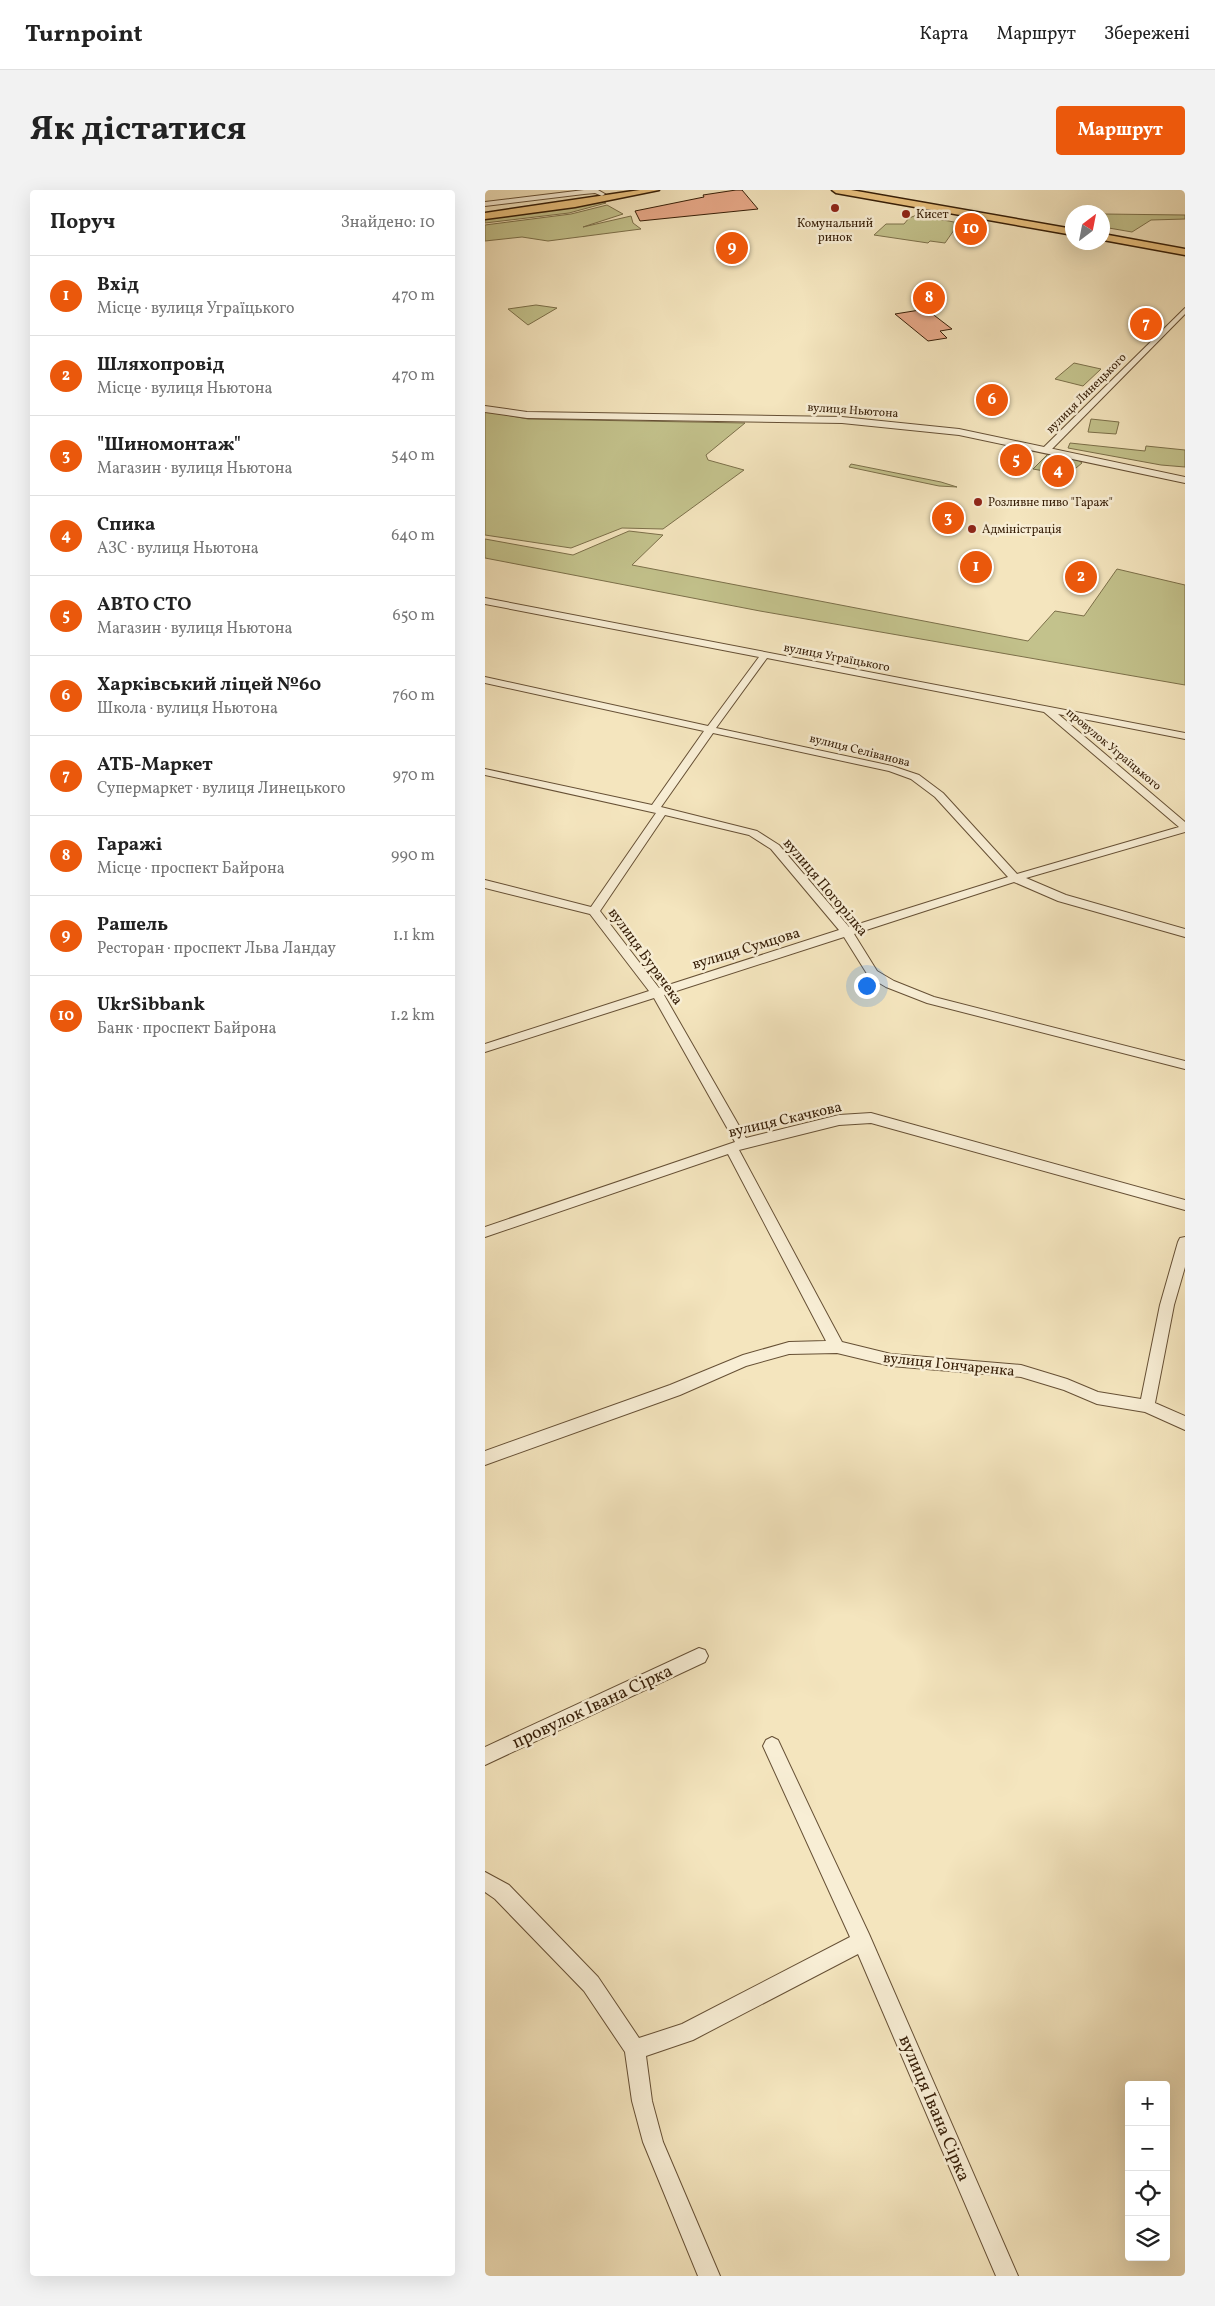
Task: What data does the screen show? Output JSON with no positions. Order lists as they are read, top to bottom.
{
  "streets": {
    "street": [
      "вулиця Линецького",
      "вулиця Ньютона",
      "вулиця Уграїцького",
      "провулок Уграїцького",
      "вулиця Селіванова",
      "вулиця Погорілка",
      "вулиця Сумцова",
      "вулиця Бурачека",
      "вулиця Скачкова",
      "вулиця Гончаренка",
      "провулок Івана Сірка",
      "вулиця Івана Сірка"
    ]
  },
  "crossings": [
    ["вулиця Линецького", "вулиця Ньютона"],
    ["вулиця Уграїцького", "провулок Уграїцького"],
    ["провулок Уграїцького", "вулиця Селіванова"],
    ["провулок Уграїцького", "вулиця Сумцова"],
    ["вулиця Селіванова", "вулиця Сумцова"],
    ["вулиця Погорілка", "вулиця Сумцова"],
    ["вулиця Сумцова", "вулиця Бурачека"],
    ["вулиця Бурачека", "вулиця Скачкова"],
    ["вулиця Бурачека", "вулиця Гончаренка"]
  ],
  "places": [
    "Комунальний ринок",
    "Кисет",
    "Розливне пиво \"Гараж\"",
    "Адміністрація"
  ],
  "north": "top right",
  "page": {
    "header": "Turnpoint",
    "nav": ["Карта", "Маршрут", "Збережені"],
    "title": "Як дістатися",
    "buttons": "Маршрут",
    "heading": ["Поруч", "Знайдено: 10"],
    "pins": [
      "10",
      "9",
      "8",
      "7",
      "6",
      "5",
      "4",
      "3",
      "1",
      "2"
    ],
    "list": [
      {
        "mark": "1",
        "name": "Вхід",
        "note": "Місце · вулиця Уграїцького",
        "value": "470 m"
      },
      {
        "mark": "2",
        "name": "Шляхопровід",
        "note": "Місце · вулиця Ньютона",
        "value": "470 m"
      },
      {
        "mark": "3",
        "name": "\"Шиномонтаж\"",
        "note": "Магазин · вулиця Ньютона",
        "value": "540 m"
      },
      {
        "mark": "4",
        "name": "Спика",
        "note": "АЗС · вулиця Ньютона",
        "value": "640 m"
      },
      {
        "mark": "5",
        "name": "АВТО СТО",
        "note": "Магазин · вулиця Ньютона",
        "value": "650 m"
      },
      {
        "mark": "6",
        "name": "Харківський ліцей №60",
        "note": "Школа · вулиця Ньютона",
        "value": "760 m"
      },
      {
        "mark": "7",
        "name": "АТБ-Маркет",
        "note": "Супермаркет · вулиця Линецького",
        "value": "970 m"
      },
      {
        "mark": "8",
        "name": "Гаражі",
        "note": "Місце · проспект Байрона",
        "value": "990 m"
      },
      {
        "mark": "9",
        "name": "Рашель",
        "note": "Ресторан · проспект Льва Ландау",
        "value": "1.1 km"
      },
      {
        "mark": "10",
        "name": "UkrSibbank",
        "note": "Банк · проспект Байрона",
        "value": "1.2 km"
      }
    ],
    "map_buttons": ["+", "−"]
  }
}
